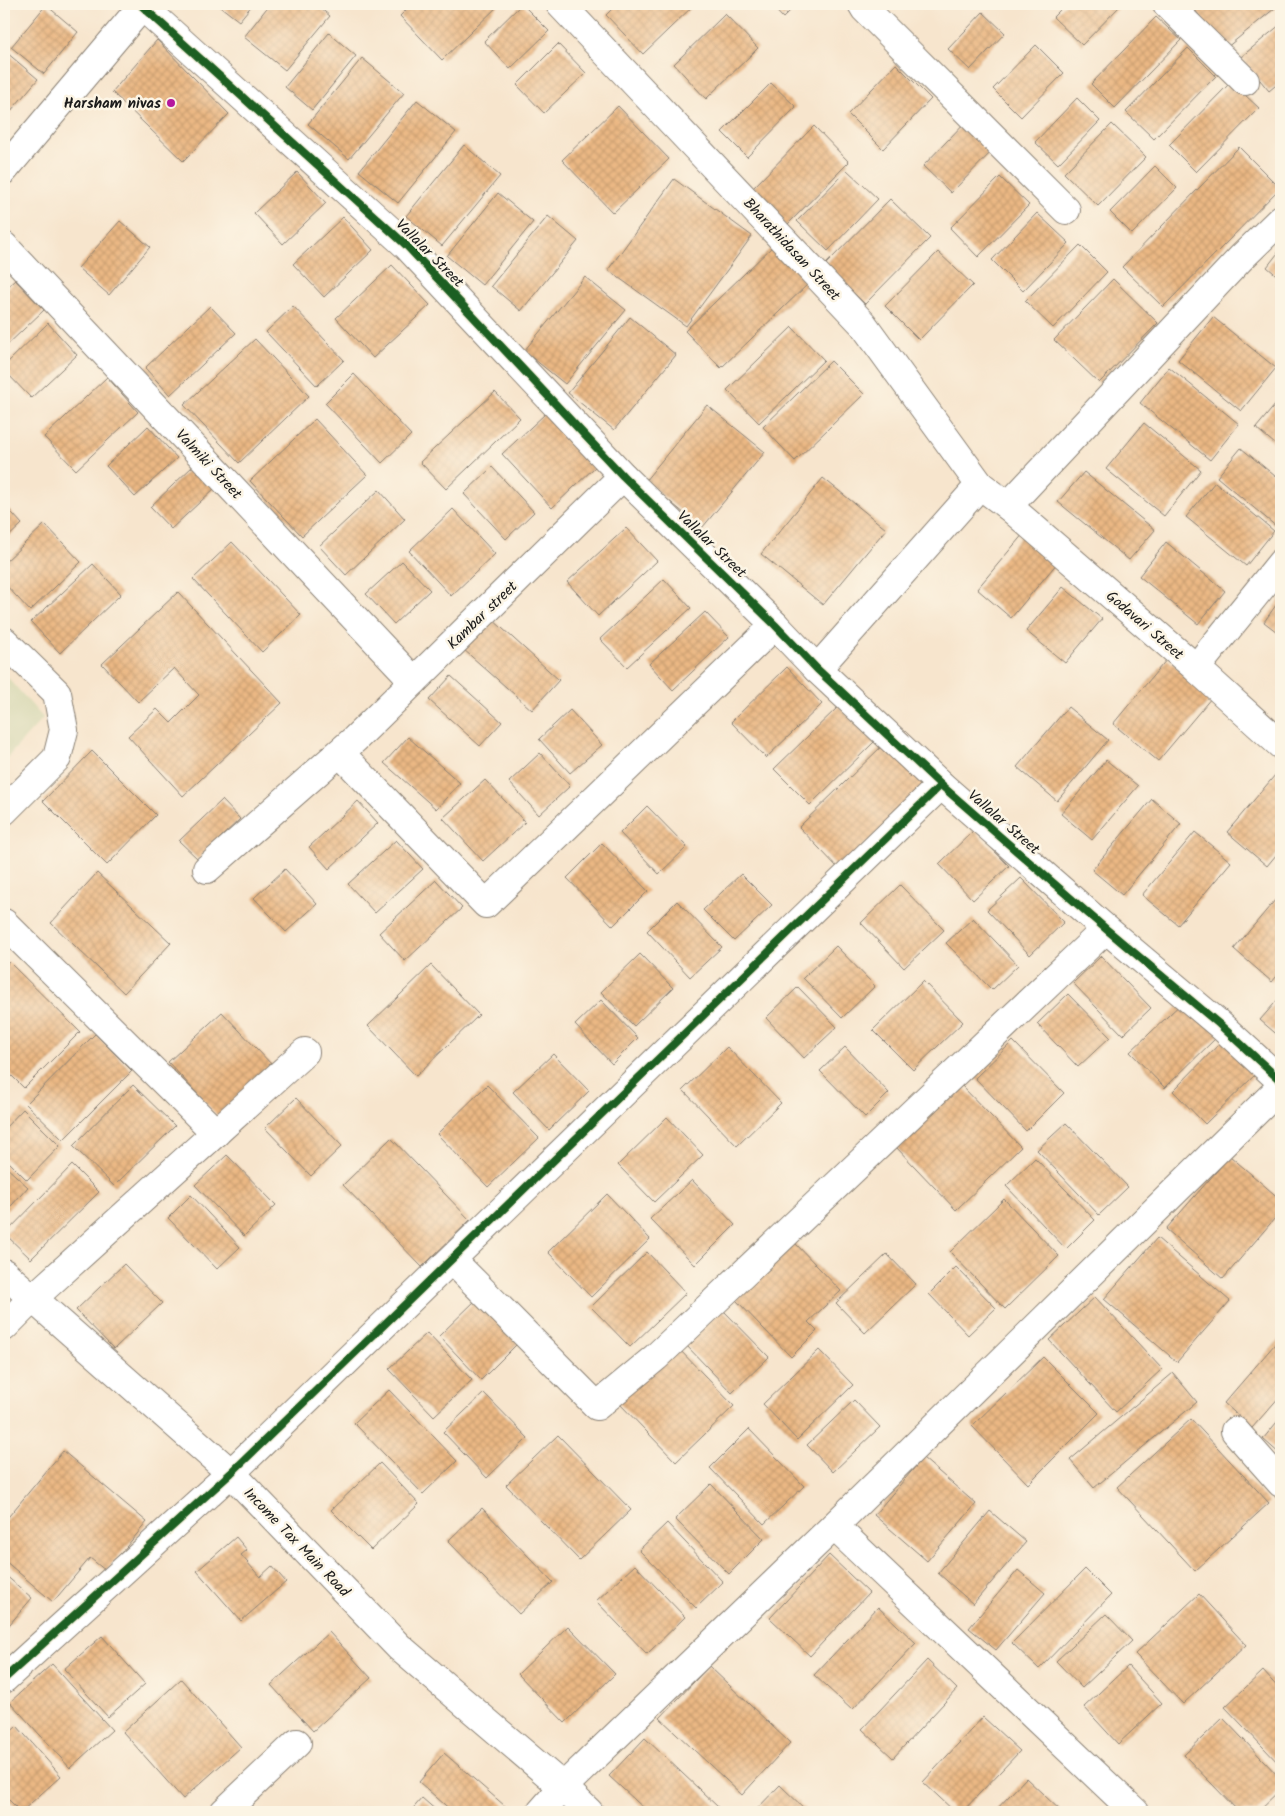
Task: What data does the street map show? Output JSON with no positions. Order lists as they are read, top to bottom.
{
  "streets": {
    "street": [
      "Bharathidasan Street",
      "Vallalar Street",
      "Valmiki Street",
      "Kambar street",
      "Godavari Street",
      "Income Tax Main Road"
    ]
  },
  "crossings": [
    ["Bharathidasan Street", "Godavari Street"],
    ["Vallalar Street", "Kambar street"],
    ["Valmiki Street", "Kambar street"]
  ],
  "places": ["Harsham nivas"]
}
